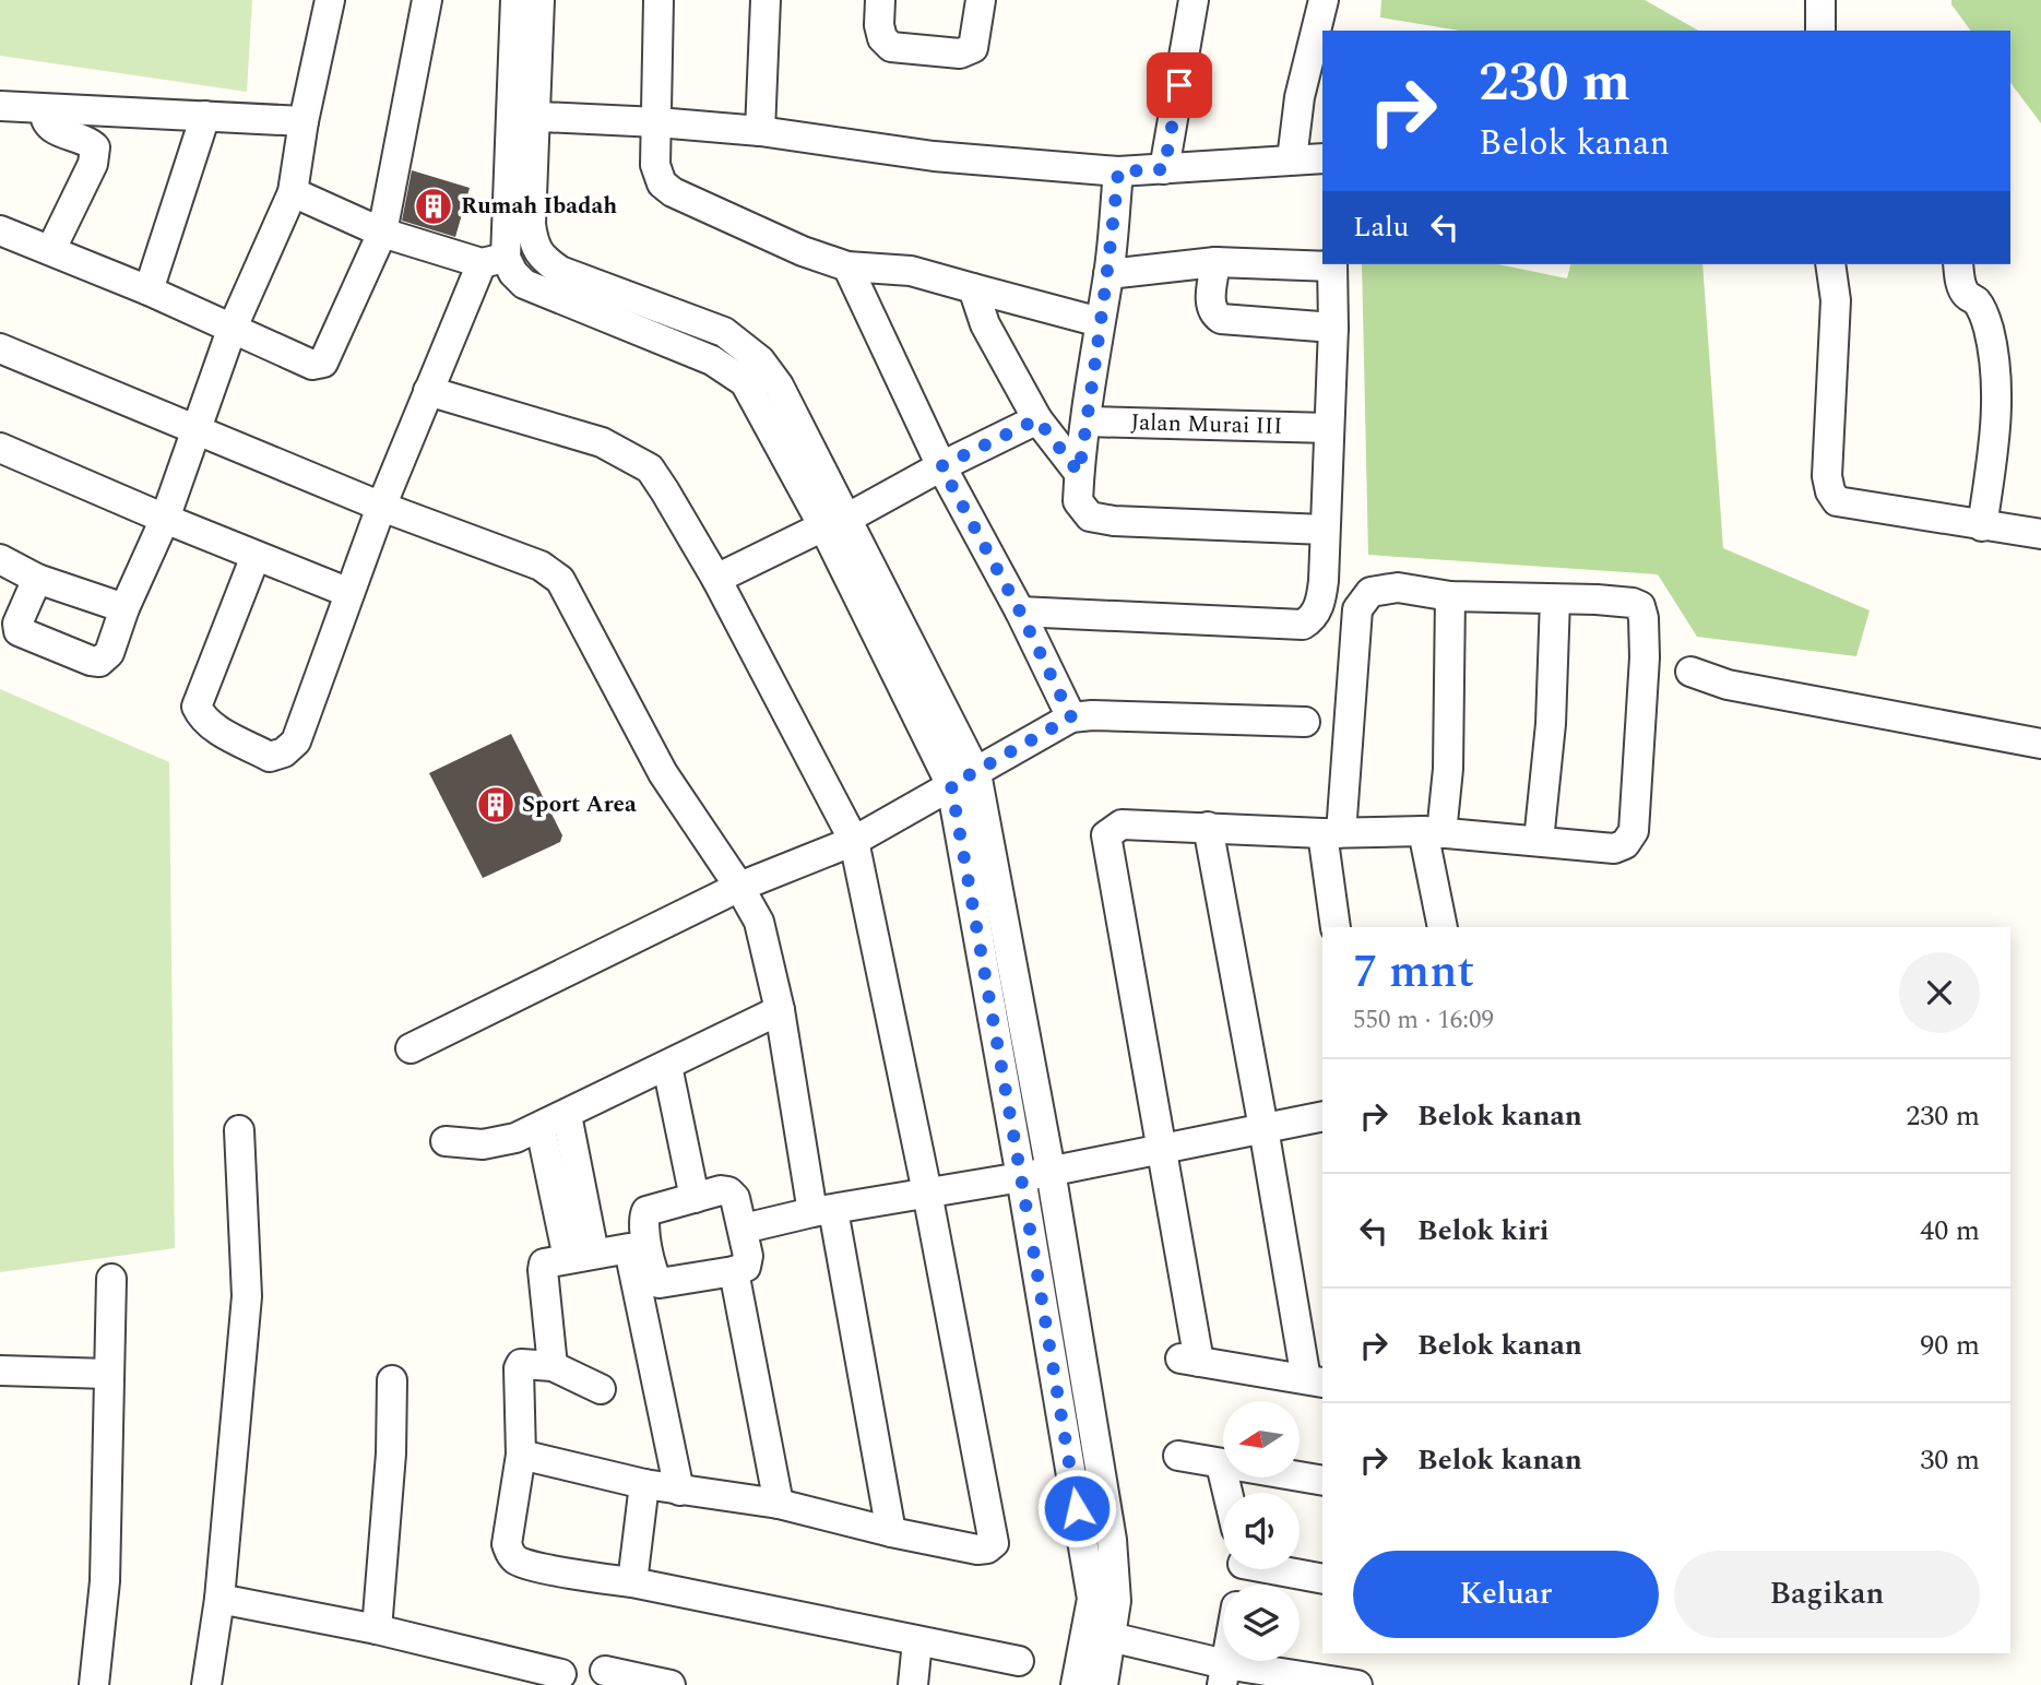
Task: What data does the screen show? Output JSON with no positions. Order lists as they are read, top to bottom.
{
  "streets": {
    "street": ["Jalan Murai III"]
  },
  "places": {
    "building": ["Rumah Ibadah", "Sport Area"]
  },
  "north": "left",
  "page": {
    "turn": ["230 m", "Belok kanan"],
    "then": "Lalu",
    "heading": ["7 mnt", "550 m · 16:09"],
    "list": [
      {
        "name": "Belok kanan",
        "value": "230 m"
      },
      {
        "name": "Belok kiri",
        "value": "40 m"
      },
      {
        "name": "Belok kanan",
        "value": "90 m"
      },
      {
        "name": "Belok kanan",
        "value": "30 m"
      }
    ],
    "buttons": ["Keluar", "Bagikan"]
  }
}
